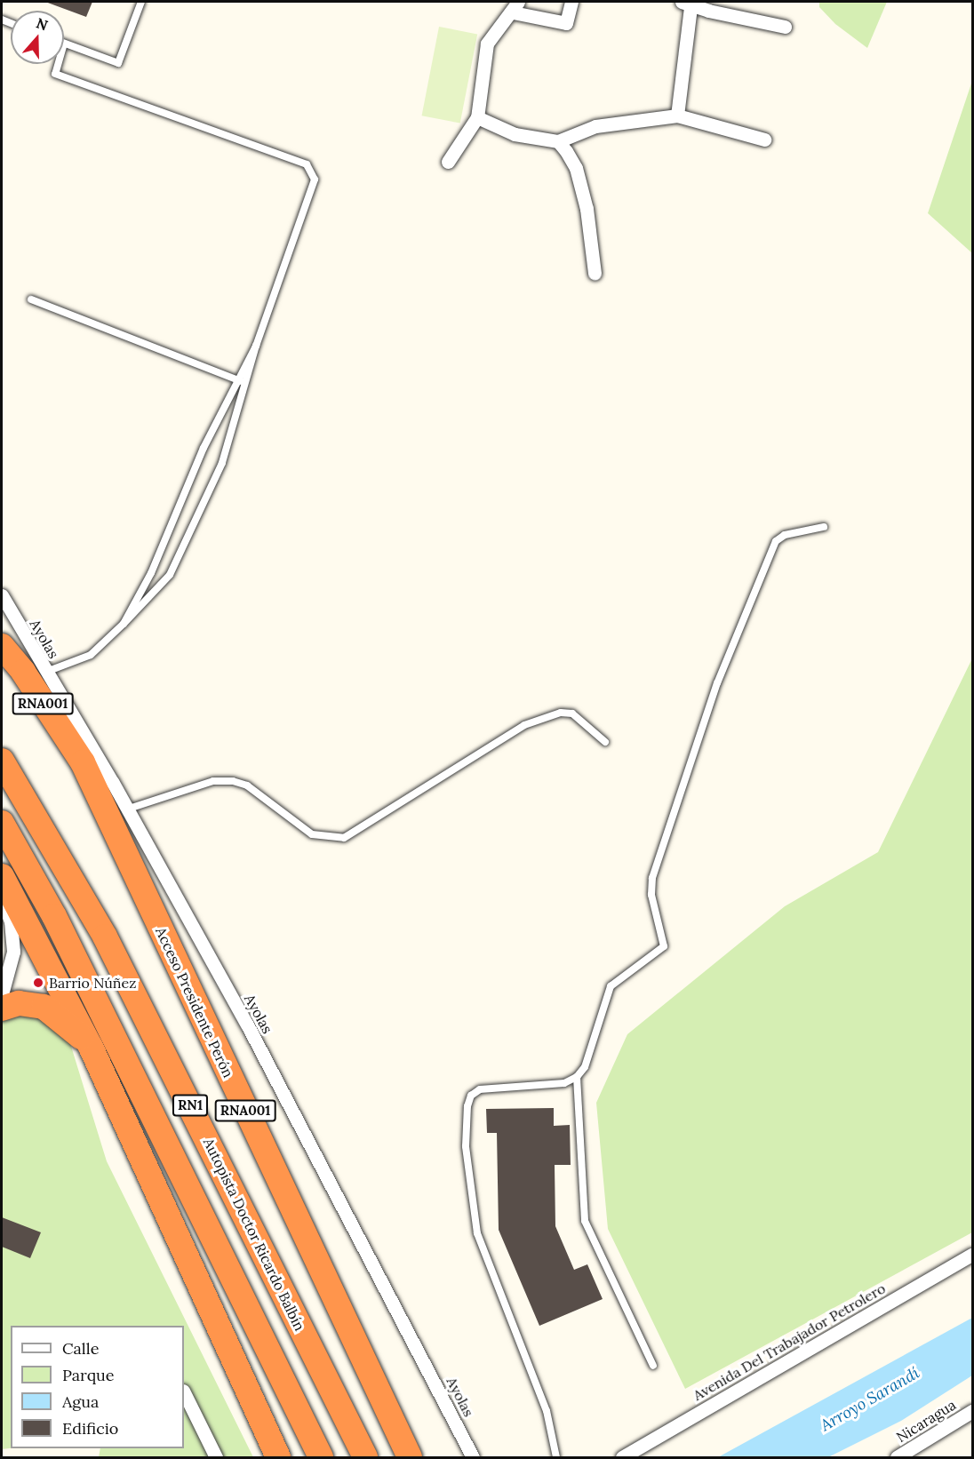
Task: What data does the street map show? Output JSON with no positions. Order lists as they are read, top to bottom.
{
  "streets": {
    "highway": [
      "RNA001",
      "Acceso Presidente Perón",
      "RN1",
      "Autopista Doctor Ricardo Balbín"
    ],
    "street": ["Ayolas", "Avenida Del Trabajador Petrolero", "Nicaragua"]
  },
  "crossings": [
    ["Ayolas", "RNA001"],
    ["Ayolas", "Acceso Presidente Perón"],
    ["RNA001", "Acceso Presidente Perón"]
  ],
  "water": ["Arroyo Sarandí"],
  "places": ["Barrio Núñez"],
  "legend": [
    "Calle",
    "Parque",
    "Agua",
    "Edificio"
  ],
  "north": "top"
}
